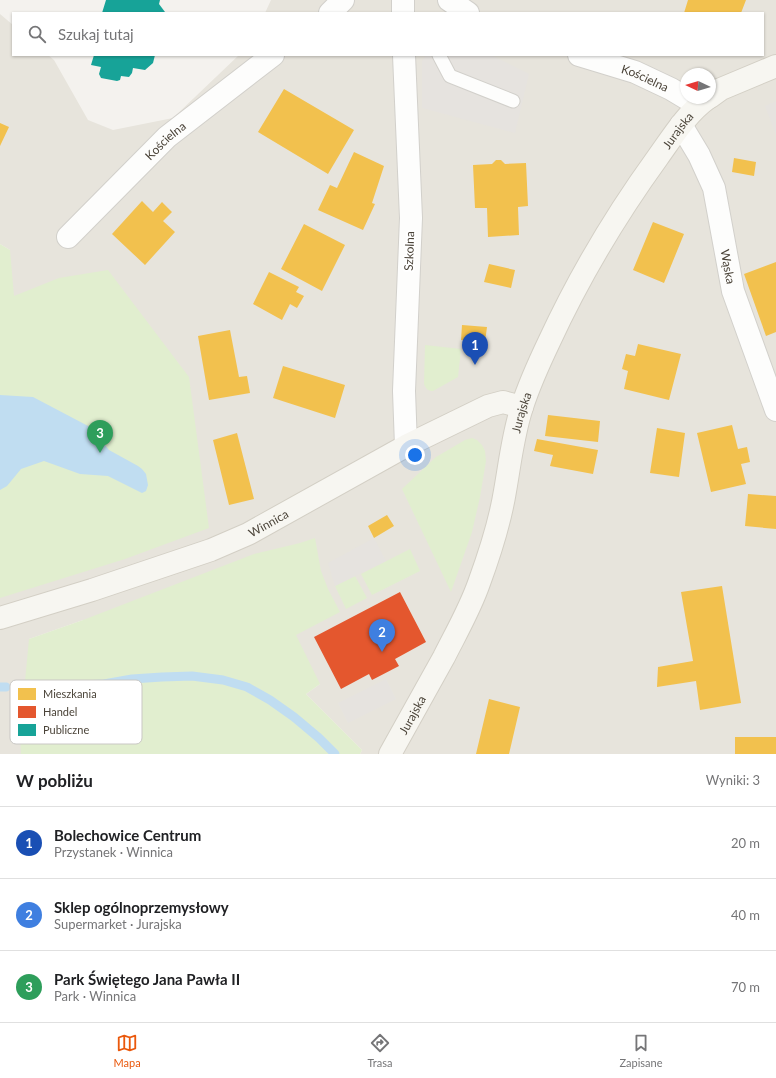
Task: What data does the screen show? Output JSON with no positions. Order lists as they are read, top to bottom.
{
  "streets": {
    "street": [
      "Kościelna",
      "Jurajska",
      "Szkolna",
      "Wąska",
      "Winnica"
    ]
  },
  "crossings": [
    ["Jurajska", "Wąska"],
    ["Jurajska", "Winnica"],
    ["Szkolna", "Winnica"]
  ],
  "legend": ["Mieszkania", "Handel", "Publiczne"],
  "north": "left",
  "page": {
    "search": "Szukaj tutaj",
    "pins": ["1", "3", "2"],
    "heading": ["W pobliżu", "Wyniki: 3"],
    "list": [
      {
        "mark": "1",
        "name": "Bolechowice Centrum",
        "note": "Przystanek · Winnica",
        "value": "20 m"
      },
      {
        "mark": "2",
        "name": "Sklep ogólnoprzemysłowy",
        "note": "Supermarket · Jurajska",
        "value": "40 m"
      },
      {
        "mark": "3",
        "name": "Park Świętego Jana Pawła II",
        "note": "Park · Winnica",
        "value": "70 m"
      }
    ],
    "nav": ["Mapa", "Trasa", "Zapisane"]
  }
}
